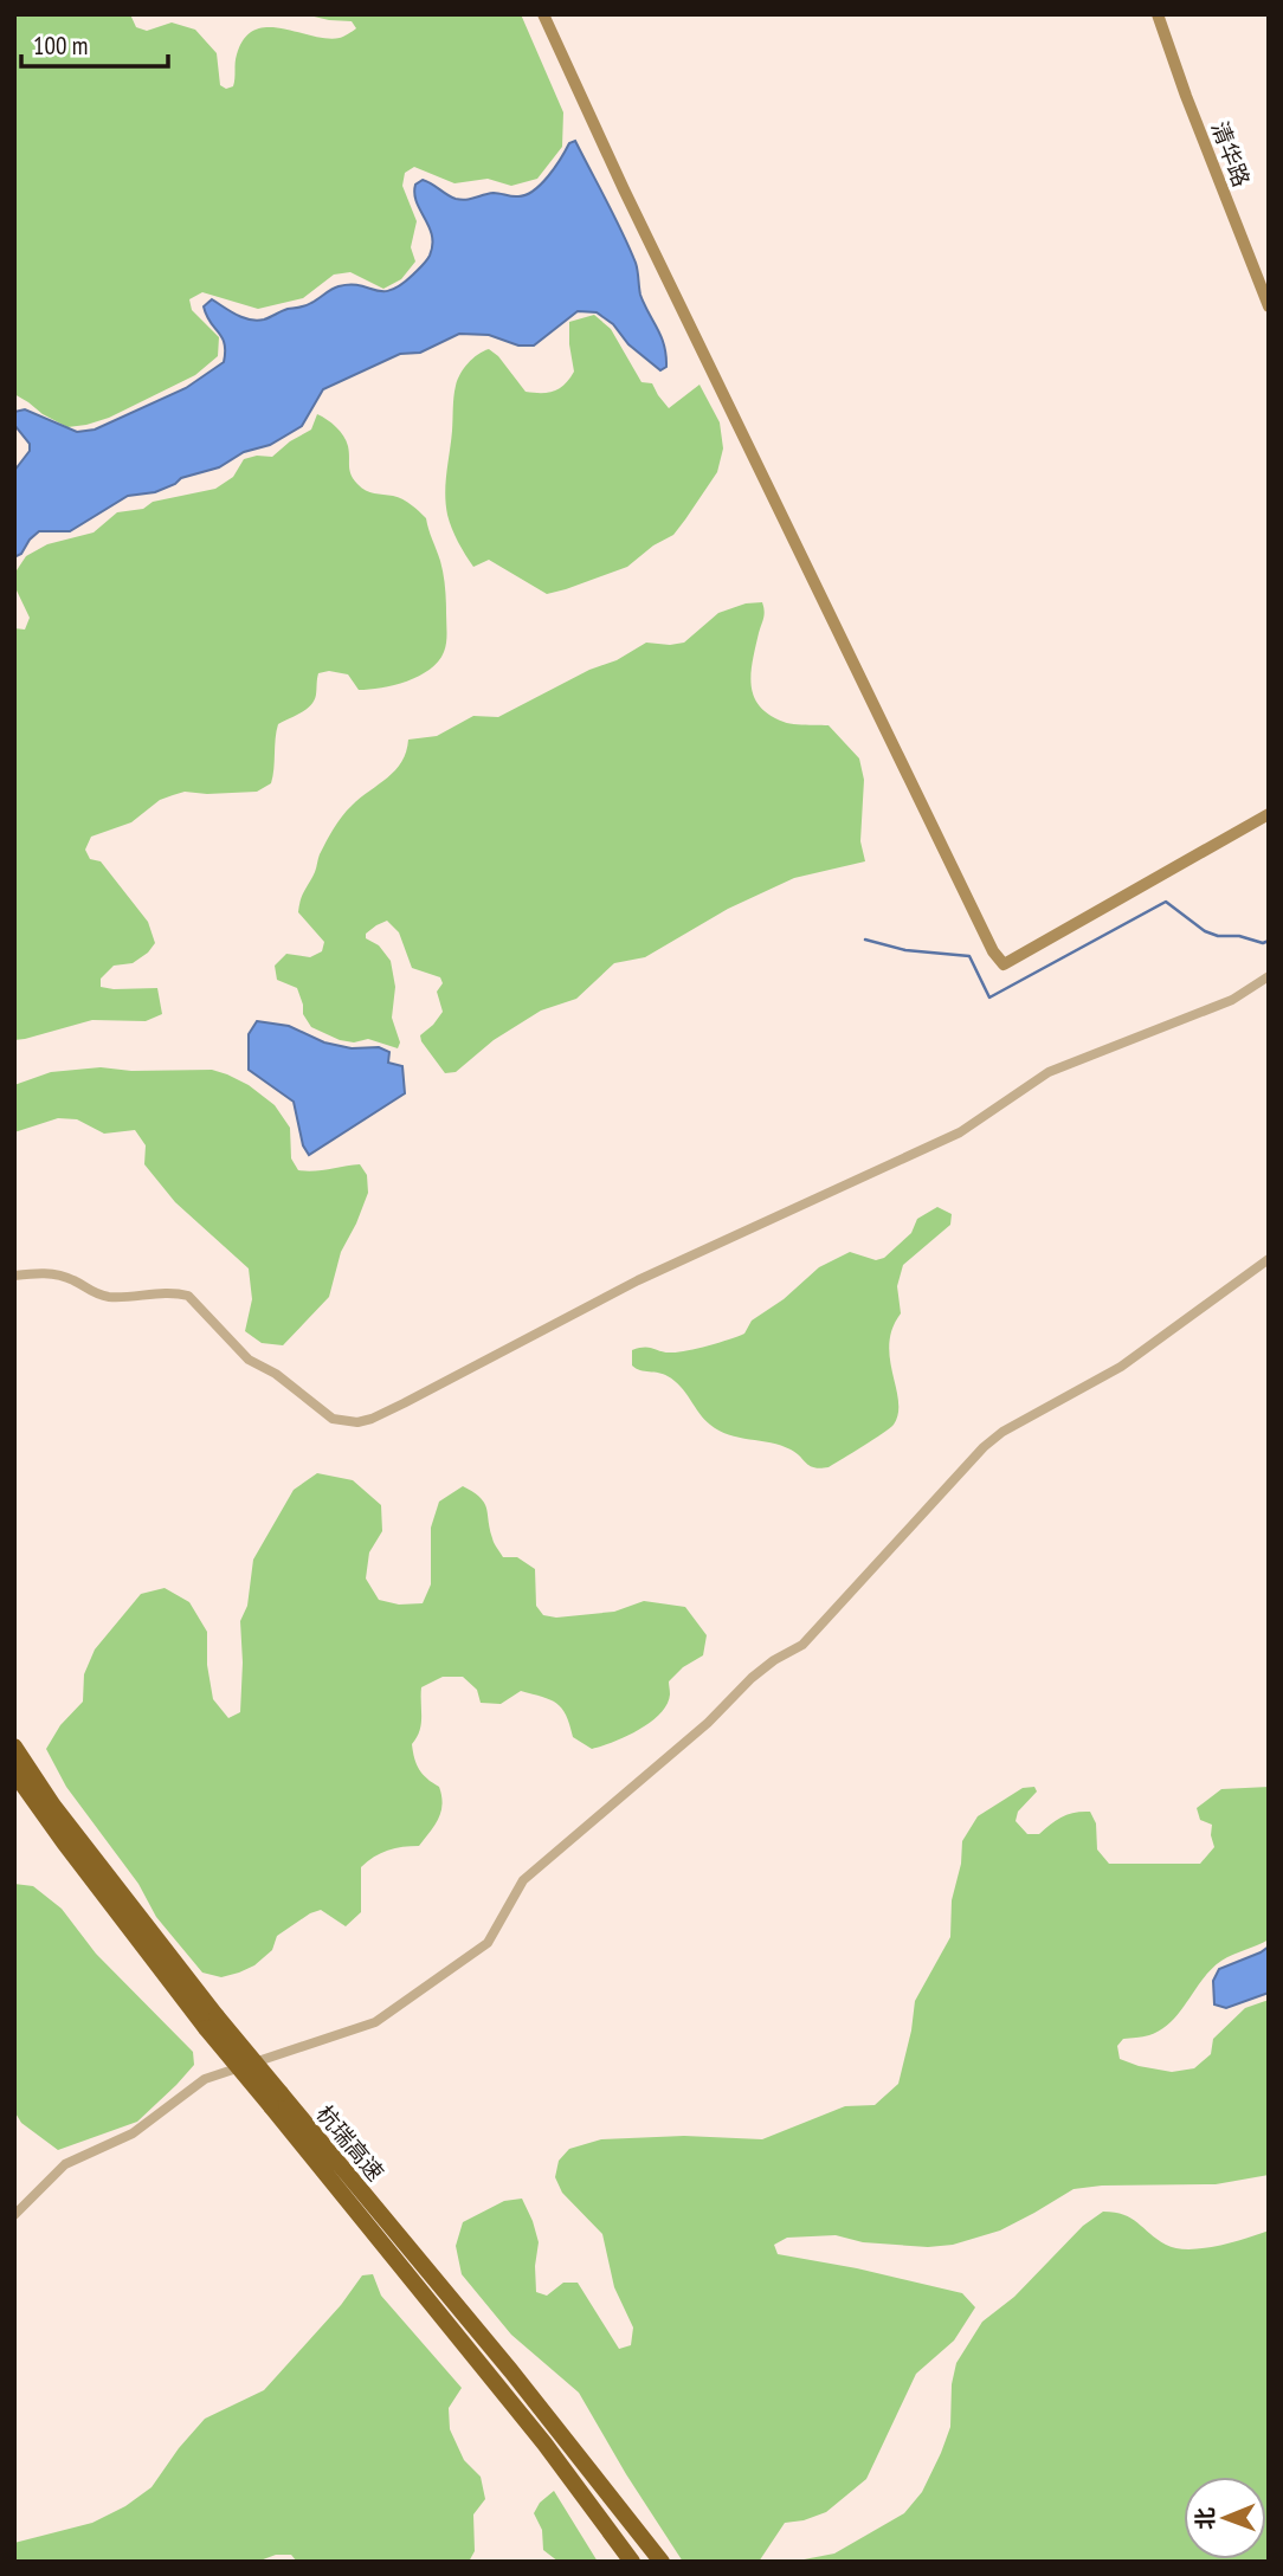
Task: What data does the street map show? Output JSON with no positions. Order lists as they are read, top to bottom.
{
  "streets": {
    "highway": ["杭瑞高速"],
    "street": ["清华路"]
  },
  "scale_bar": "100 m",
  "north": "left"
}
